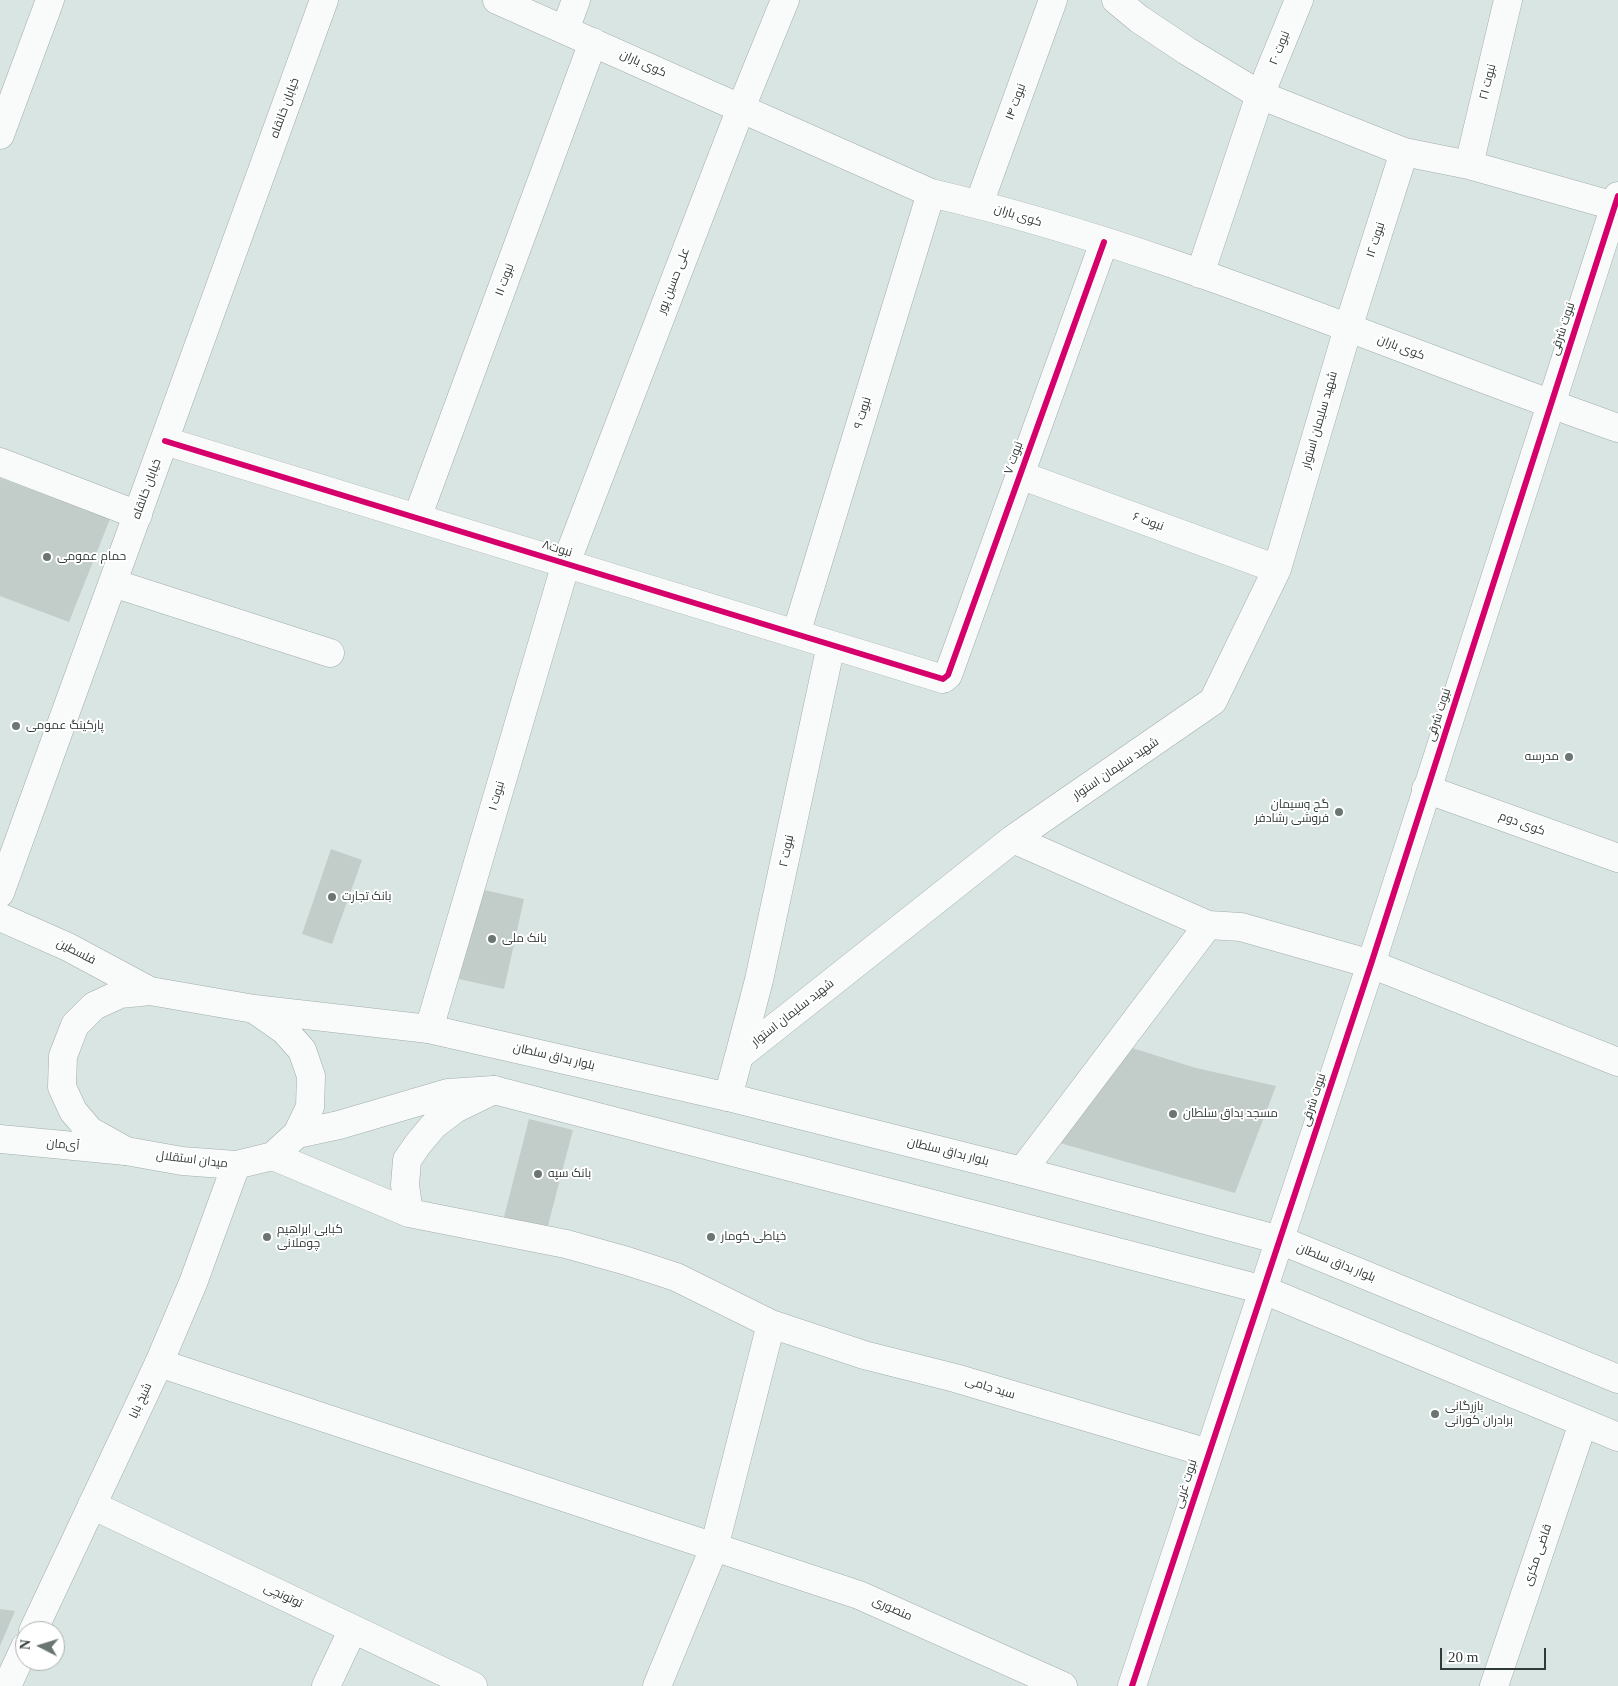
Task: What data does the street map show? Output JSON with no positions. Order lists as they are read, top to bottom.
{
  "streets": {
    "street": [
      "نبوت ۲۰",
      "کوی باران",
      "نبوت ۲۱",
      "نبوت ۱۴",
      "خیابان خانقاه",
      "نبوت ۱۲",
      "نبوت ۱۱",
      "علی حسین پور",
      "نبوت شرقی",
      "نبوت ۹",
      "شهید سلیمان استوار",
      "نبوت ۷",
      "نبوت ۶",
      "نبوت۸",
      "نبوت ۱",
      "کوی دوم",
      "نبوت ۲",
      "فلسطین",
      "بلوار بداق سلطان",
      "آی‌مان",
      "میدان استقلال",
      "سید جامی",
      "شیخ بابا",
      "نبوت غربی",
      "قاضی مکری",
      "توتونچی",
      "منصوری"
    ]
  },
  "crossings": [
    ["نبوت ۲۰", "کوی باران"],
    ["کوی باران", "نبوت ۱۴"],
    ["کوی باران", "نبوت ۱۲"],
    ["کوی باران", "نبوت ۱۱"],
    ["کوی باران", "علی حسین پور"],
    ["کوی باران", "نبوت شرقی"],
    ["کوی باران", "نبوت ۹"],
    ["کوی باران", "شهید سلیمان استوار"],
    ["کوی باران", "نبوت ۷"],
    ["خیابان خانقاه", "نبوت۸"],
    ["نبوت ۱۲", "شهید سلیمان استوار"],
    ["نبوت ۱۱", "نبوت۸"],
    ["علی حسین پور", "نبوت۸"],
    ["علی حسین پور", "نبوت ۱"],
    ["نبوت شرقی", "کوی دوم"],
    ["نبوت شرقی", "بلوار بداق سلطان"],
    ["نبوت شرقی", "نبوت غربی"],
    ["نبوت ۹", "نبوت۸"],
    ["شهید سلیمان استوار", "نبوت ۶"],
    ["شهید سلیمان استوار", "نبوت ۲"],
    ["شهید سلیمان استوار", "بلوار بداق سلطان"],
    ["نبوت ۷", "نبوت ۶"],
    ["نبوت ۷", "نبوت۸"],
    ["نبوت۸", "نبوت ۱"],
    ["نبوت۸", "نبوت ۲"],
    ["نبوت ۱", "بلوار بداق سلطان"],
    ["فلسطین", "میدان استقلال"],
    ["بلوار بداق سلطان", "میدان استقلال"],
    ["آی‌مان", "میدان استقلال"],
    ["میدان استقلال", "سید جامی"],
    ["میدان استقلال", "شیخ بابا"],
    ["سید جامی", "نبوت غربی"],
    ["شیخ بابا", "توتونچی"],
    ["شیخ بابا", "منصوری"]
  ],
  "places": [
    "حمام عمومی",
    "پارکینگ عمومی",
    "مدرسه",
    "گچ وسیمان فروشی رشادفر",
    "بانک تجارت",
    "بانک ملی",
    "مسجد بداق سلطان",
    "بانک سپه",
    "کبابی ابراهیم چوملانی",
    "خیاطی کومار",
    "بازرگانی برادران کورانی"
  ],
  "scale_bar": "20 m",
  "north": "left"
}
